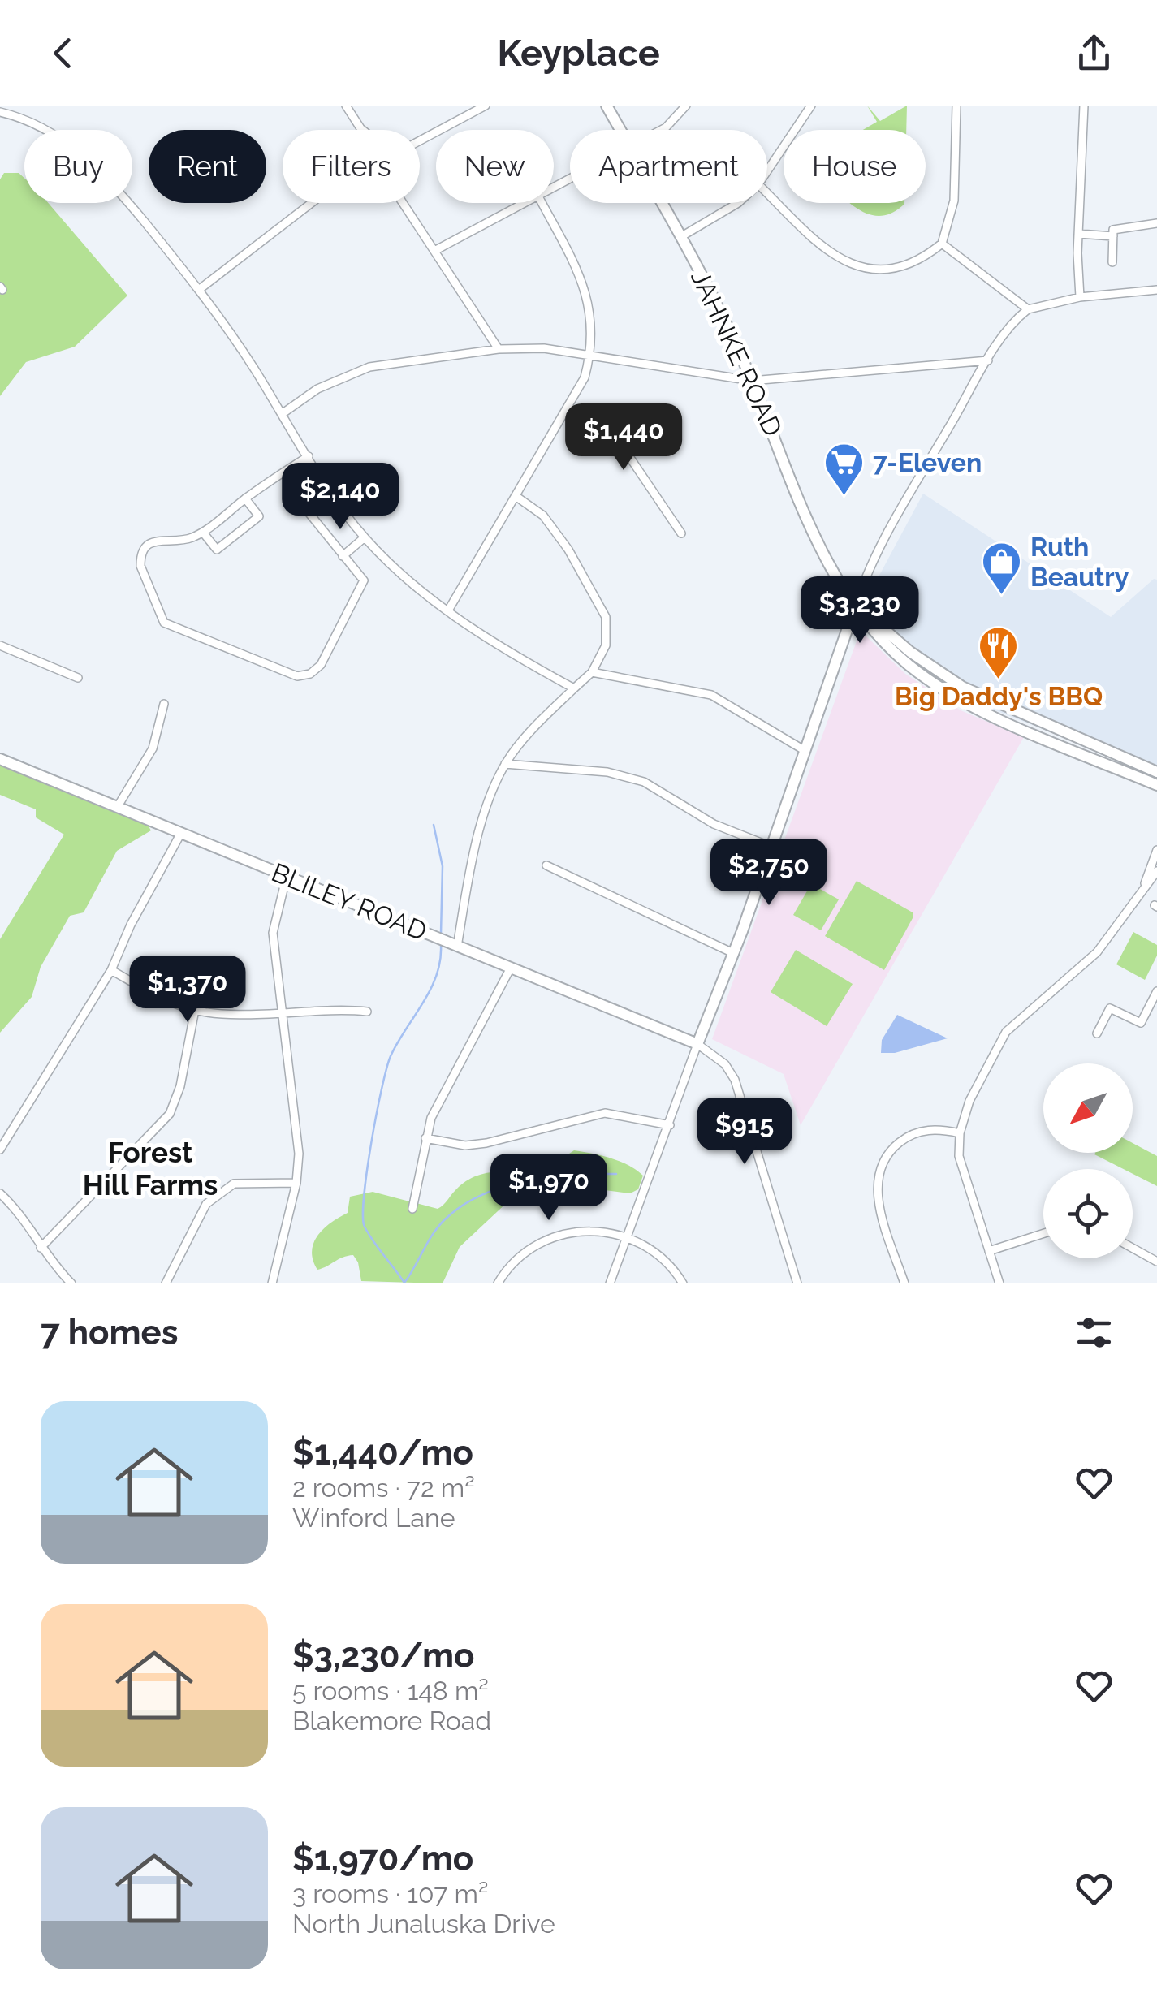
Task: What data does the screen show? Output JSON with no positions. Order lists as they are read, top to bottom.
{
  "streets": {
    "main road": ["JAHNKE ROAD", "BLILEY ROAD"]
  },
  "districts": ["Forest Hill Farms"],
  "places": {
    "supermarket": ["7-Eleven"],
    "shop": ["Ruth Beautry"],
    "restaurant": ["Big Daddy's BBQ"]
  },
  "north": "bottom left",
  "page": {
    "header": "Keyplace",
    "chip": [
      "Buy",
      "Rent",
      "Filters",
      "New",
      "Apartment",
      "House"
    ],
    "price": [
      "$1,440",
      "$2,140",
      "$3,230",
      "$2,750",
      "$1,370",
      "$915",
      "$1,970"
    ],
    "heading": "7 homes",
    "list": [
      {
        "name": "$1,440/mo",
        "note": "2 rooms · 72 m² · Winford Lane"
      },
      {
        "name": "$3,230/mo",
        "note": "5 rooms · 148 m² · Blakemore Road"
      },
      {
        "name": "$1,970/mo",
        "note": "3 rooms · 107 m² · North Junaluska Drive"
      }
    ]
  }
}
